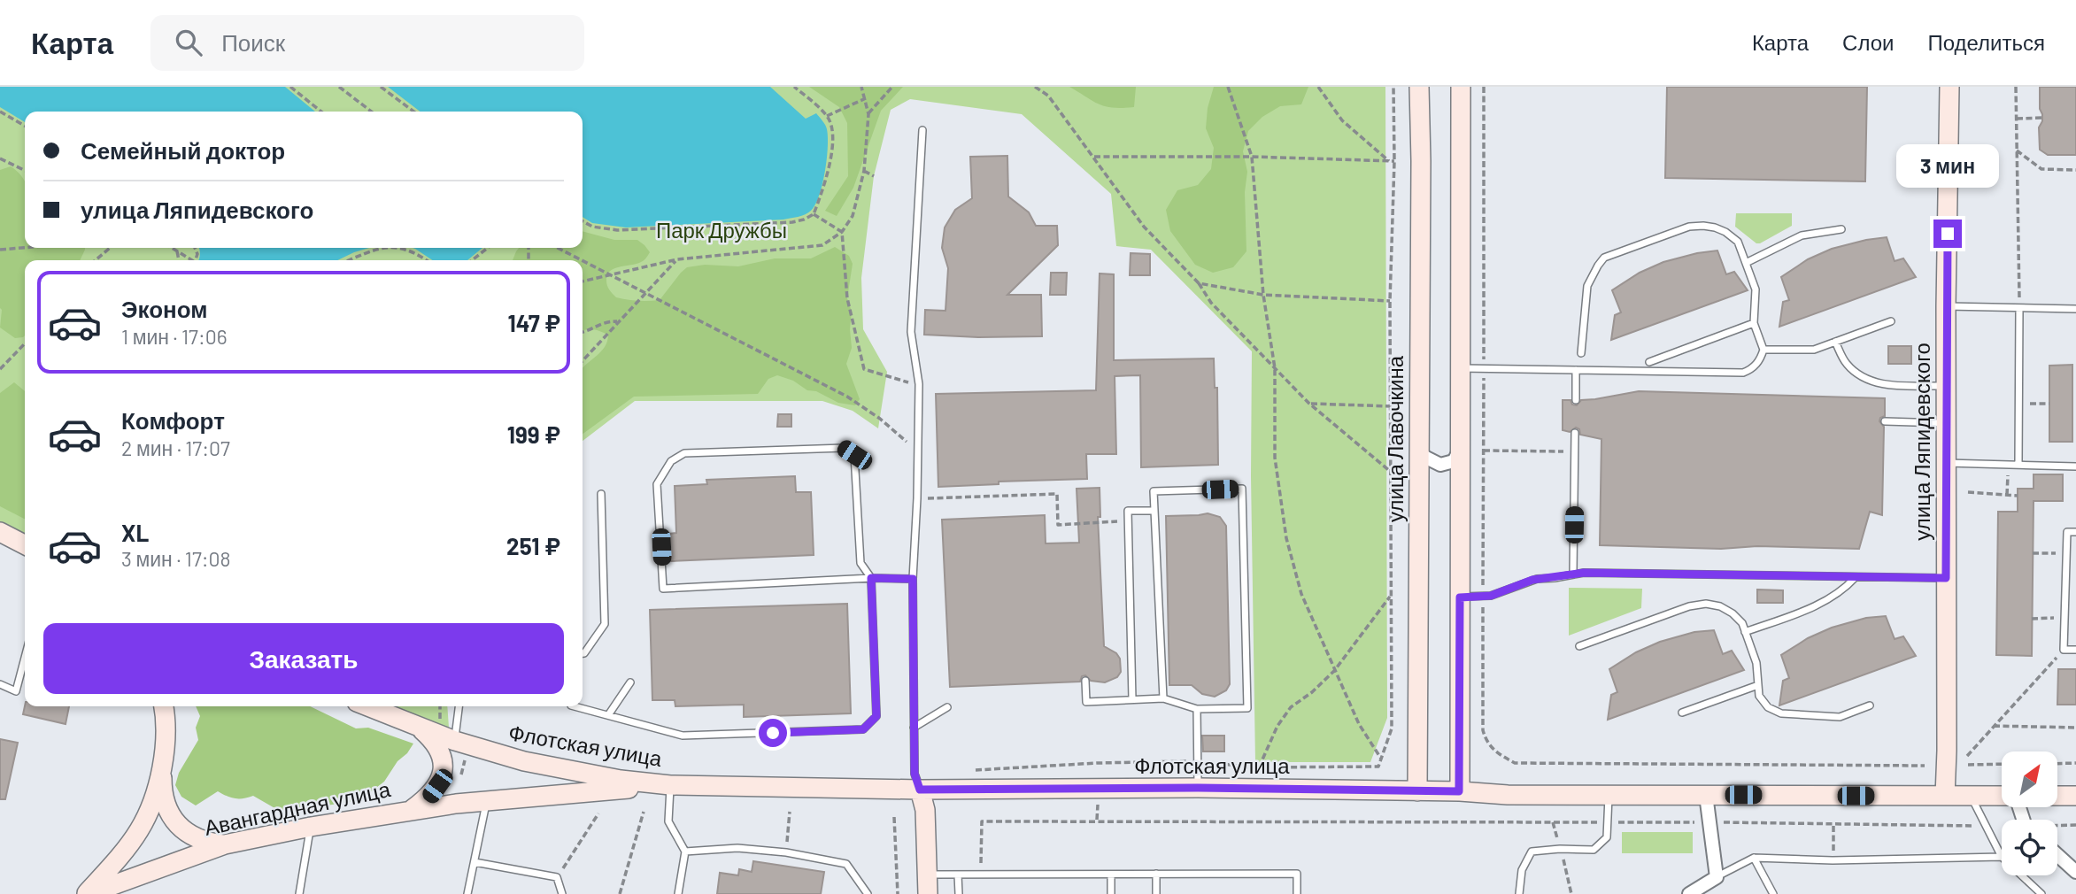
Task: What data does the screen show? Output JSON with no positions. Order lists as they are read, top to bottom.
{
  "streets": {
    "main road": [
      "улица Лавочкина",
      "улица Ляпидевского",
      "Флотская улица",
      "Авангардная улица"
    ]
  },
  "crossings": [
    ["улица Лавочкина", "Флотская улица"],
    ["улица Ляпидевского", "Флотская улица"],
    ["Флотская улица", "Авангардная улица"]
  ],
  "parks": ["Парк Дружбы"],
  "north": "top right",
  "page": {
    "header": "Карта",
    "search": "Поиск",
    "nav": ["Карта", "Слои", "Поделиться"],
    "banner": ["Семейный доктор", "улица Ляпидевского"],
    "bubble": "3 мин",
    "list": [
      {
        "name": "Эконом",
        "note": "1 мин · 17:06",
        "value": "147 ₽"
      },
      {
        "name": "Комфорт",
        "note": "2 мин · 17:07",
        "value": "199 ₽"
      },
      {
        "name": "XL",
        "note": "3 мин · 17:08",
        "value": "251 ₽"
      }
    ],
    "buttons": "Заказать"
  }
}
